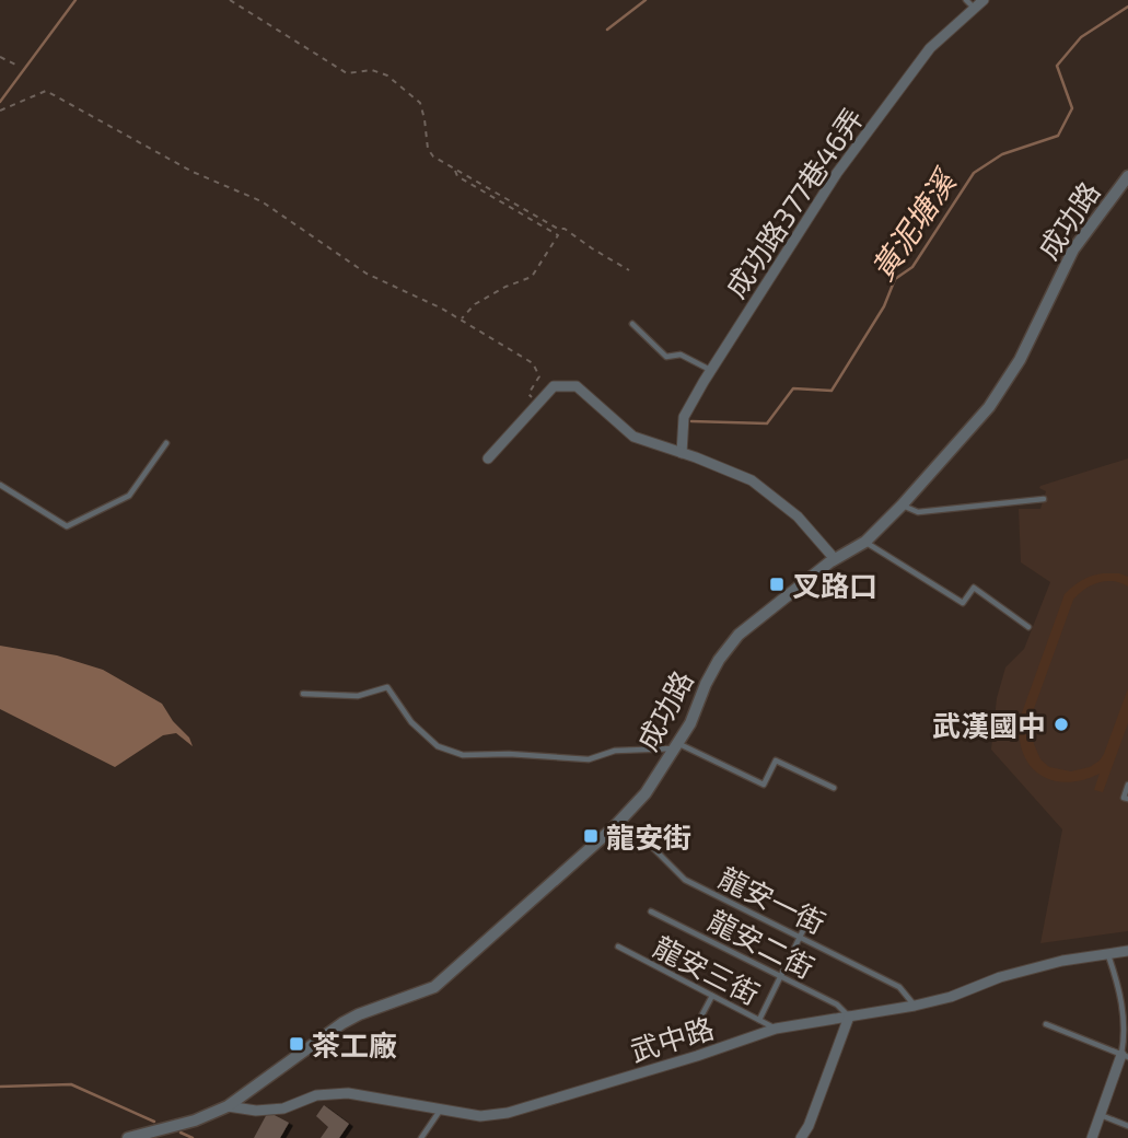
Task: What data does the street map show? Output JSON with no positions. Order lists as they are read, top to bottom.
{
  "streets": {
    "street": ["成功路377巷46弄", "成功路", "武中路"],
    "lane": ["龍安一街", "龍安二街", "龍安三街"]
  },
  "crossings": [
    ["成功路", "龍安一街"],
    ["成功路", "武中路"],
    ["龍安一街", "武中路"],
    ["龍安二街", "武中路"],
    ["龍安三街", "武中路"]
  ],
  "water": ["黃泥塘溪"],
  "places": {
    "transit": ["叉路口", "龍安街", "茶工廠"],
    "other": ["武漢國中"]
  }
}
